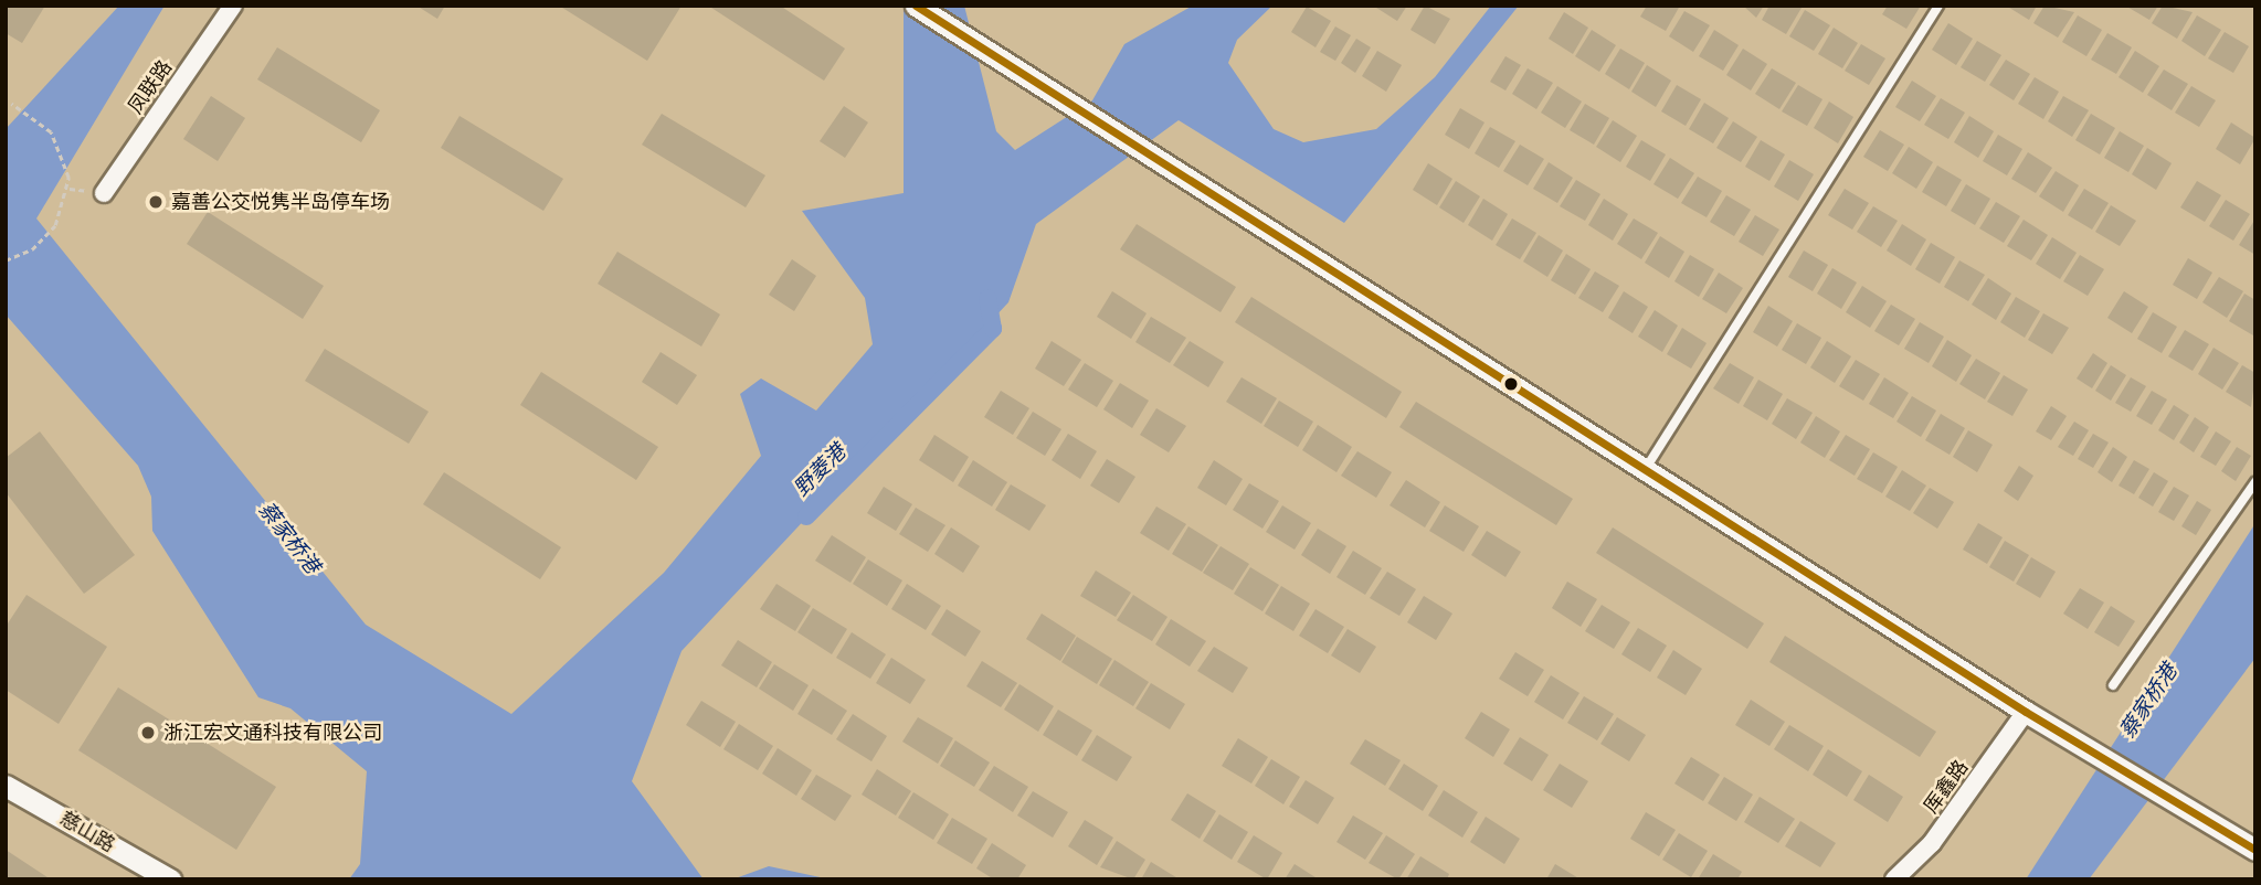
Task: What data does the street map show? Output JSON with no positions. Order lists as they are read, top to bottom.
{
  "streets": {
    "street": ["凤联路", "厍鑫路", "慈山路"]
  },
  "water": ["野菱港", "蔡家桥港"],
  "places": ["嘉善公交悦隽半岛停车场", "浙江宏文通科技有限公司"]
}
